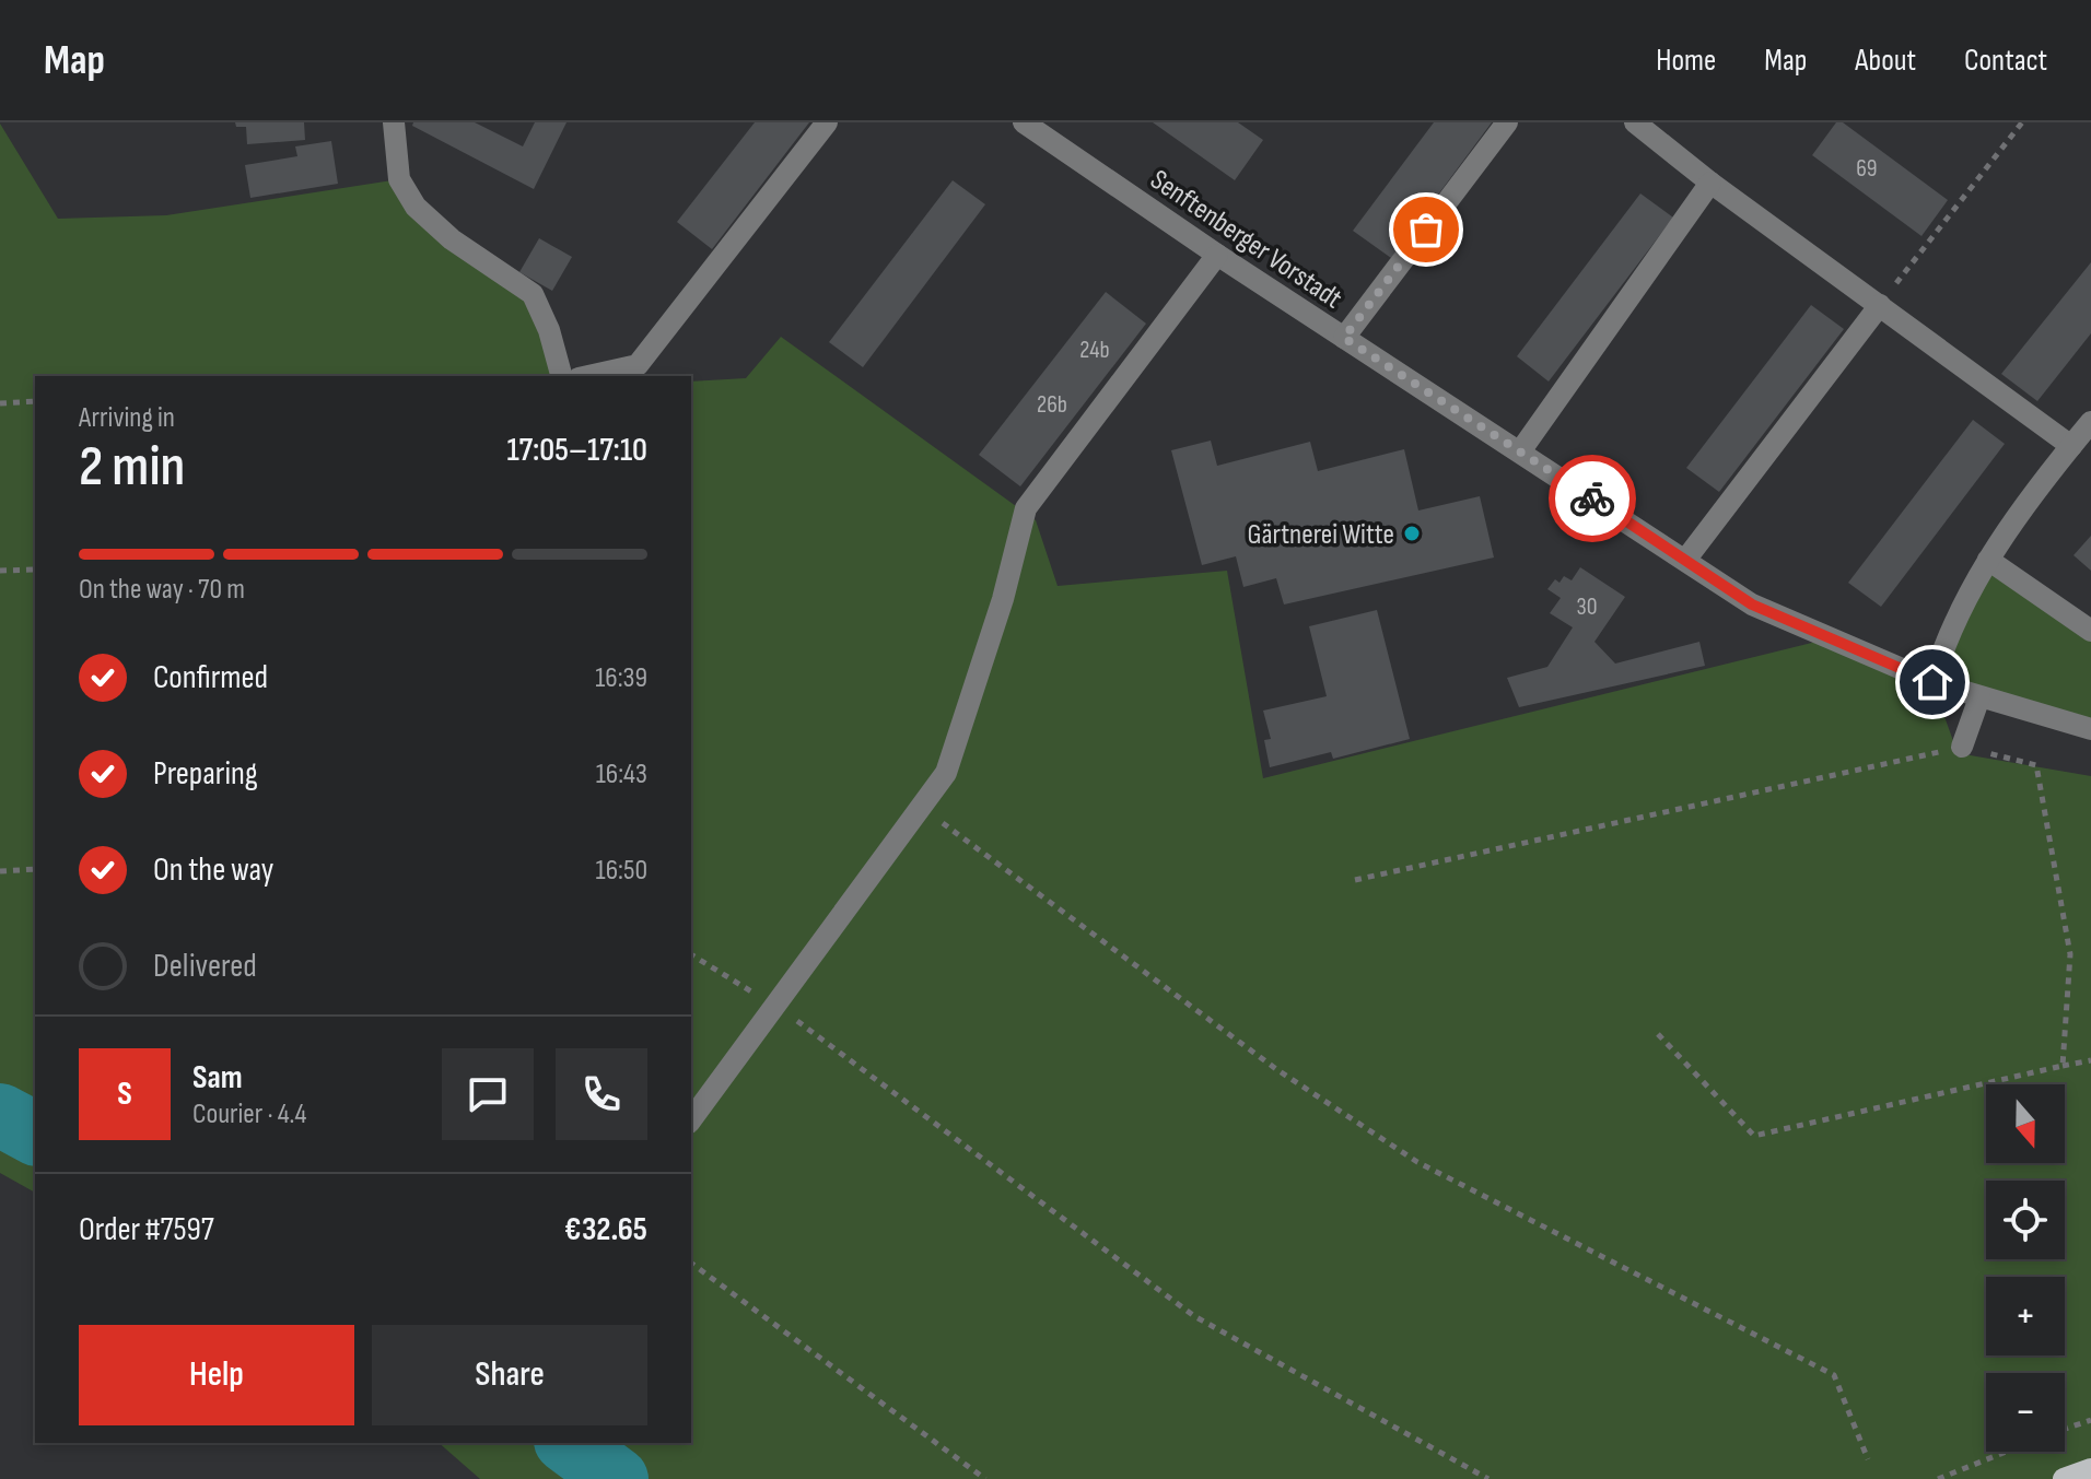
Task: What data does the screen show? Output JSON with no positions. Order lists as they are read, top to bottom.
{
  "streets": {
    "street": ["Senftenberger Vorstadt"]
  },
  "places": ["Gärtnerei Witte"],
  "house_numbers": [
    "69",
    "24b",
    "26b",
    "30"
  ],
  "north": "bottom",
  "page": {
    "header": "Map",
    "nav": [
      "Home",
      "Map",
      "About",
      "Contact"
    ],
    "heading": ["2 min", "Arriving in", "17:05–17:10"],
    "panel": [
      "Sam",
      "Courier · 4.4",
      "Order #7597",
      "€32.65"
    ],
    "bar": "On the way · 70 m",
    "list": [
      ["Confirmed", "16:39"],
      ["Preparing", "16:43"],
      ["On the way", "16:50"],
      "Delivered"
    ],
    "round": "S",
    "map_buttons": ["+", "−"],
    "buttons": ["Help", "Share"]
  }
}
